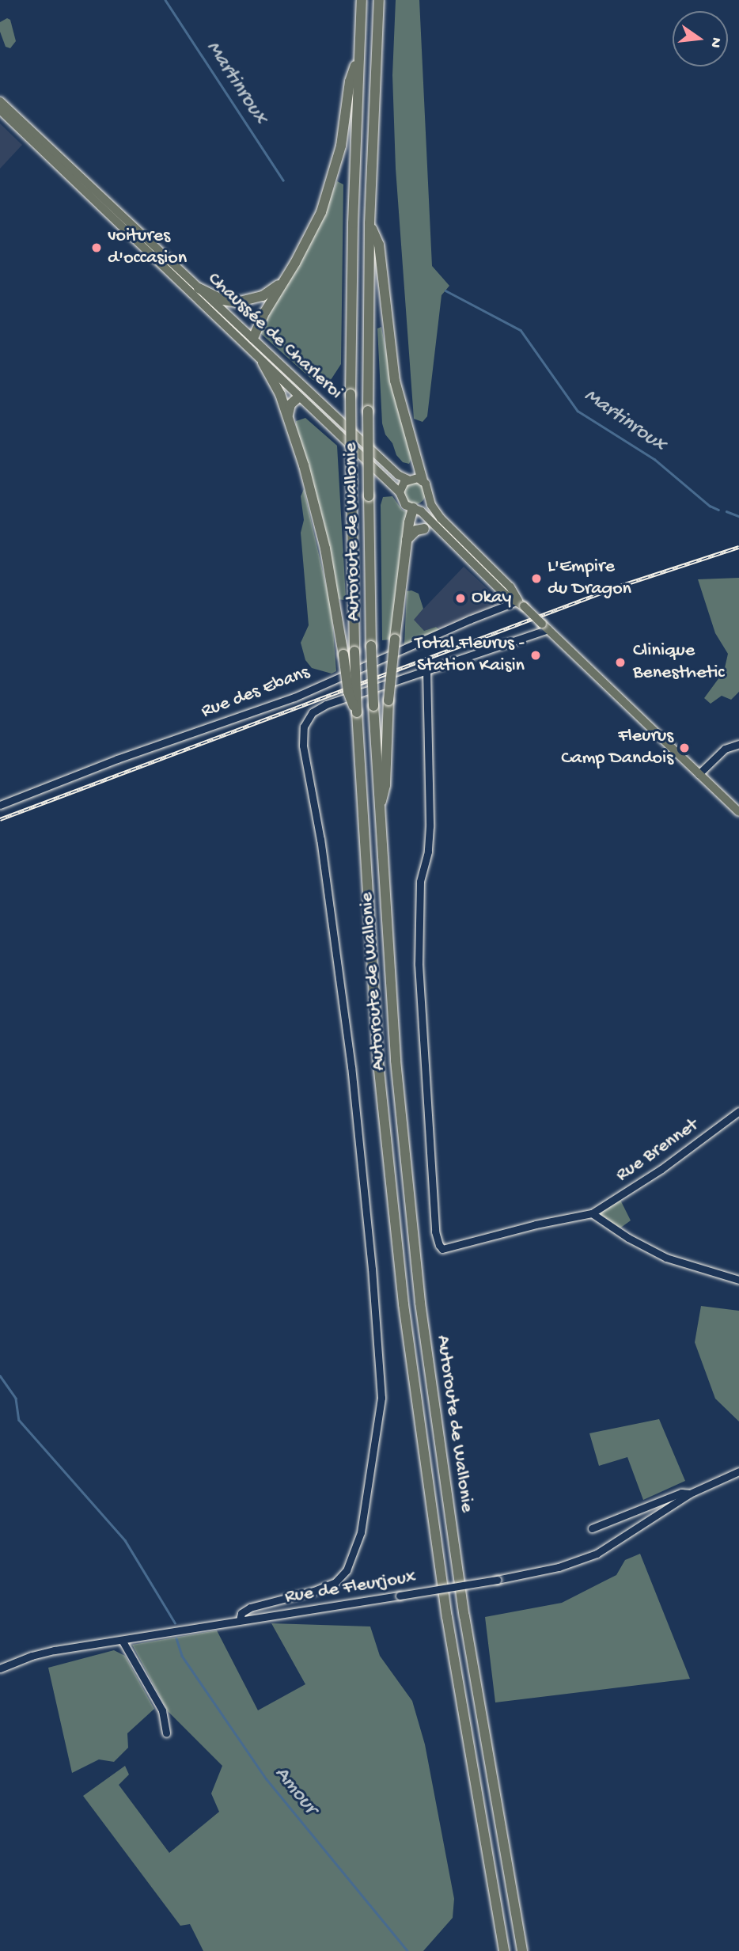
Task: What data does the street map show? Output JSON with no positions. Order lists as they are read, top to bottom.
{
  "streets": {
    "highway": ["Autoroute de Wallonie"],
    "main road": ["Chaussée de Charleroi"],
    "street": ["Rue des Ebans", "Rue Brennet", "Rue de Fleurjoux"]
  },
  "water": ["Martinroux", "Amour"],
  "places": [
    "voitures d'occasion",
    "L'Empire du Dragon",
    "Okay",
    "Total Fleurus - Station Kaisin",
    "Clinique Benesthetic",
    "Fleurus Camp Dandois"
  ],
  "north": "right"
}
